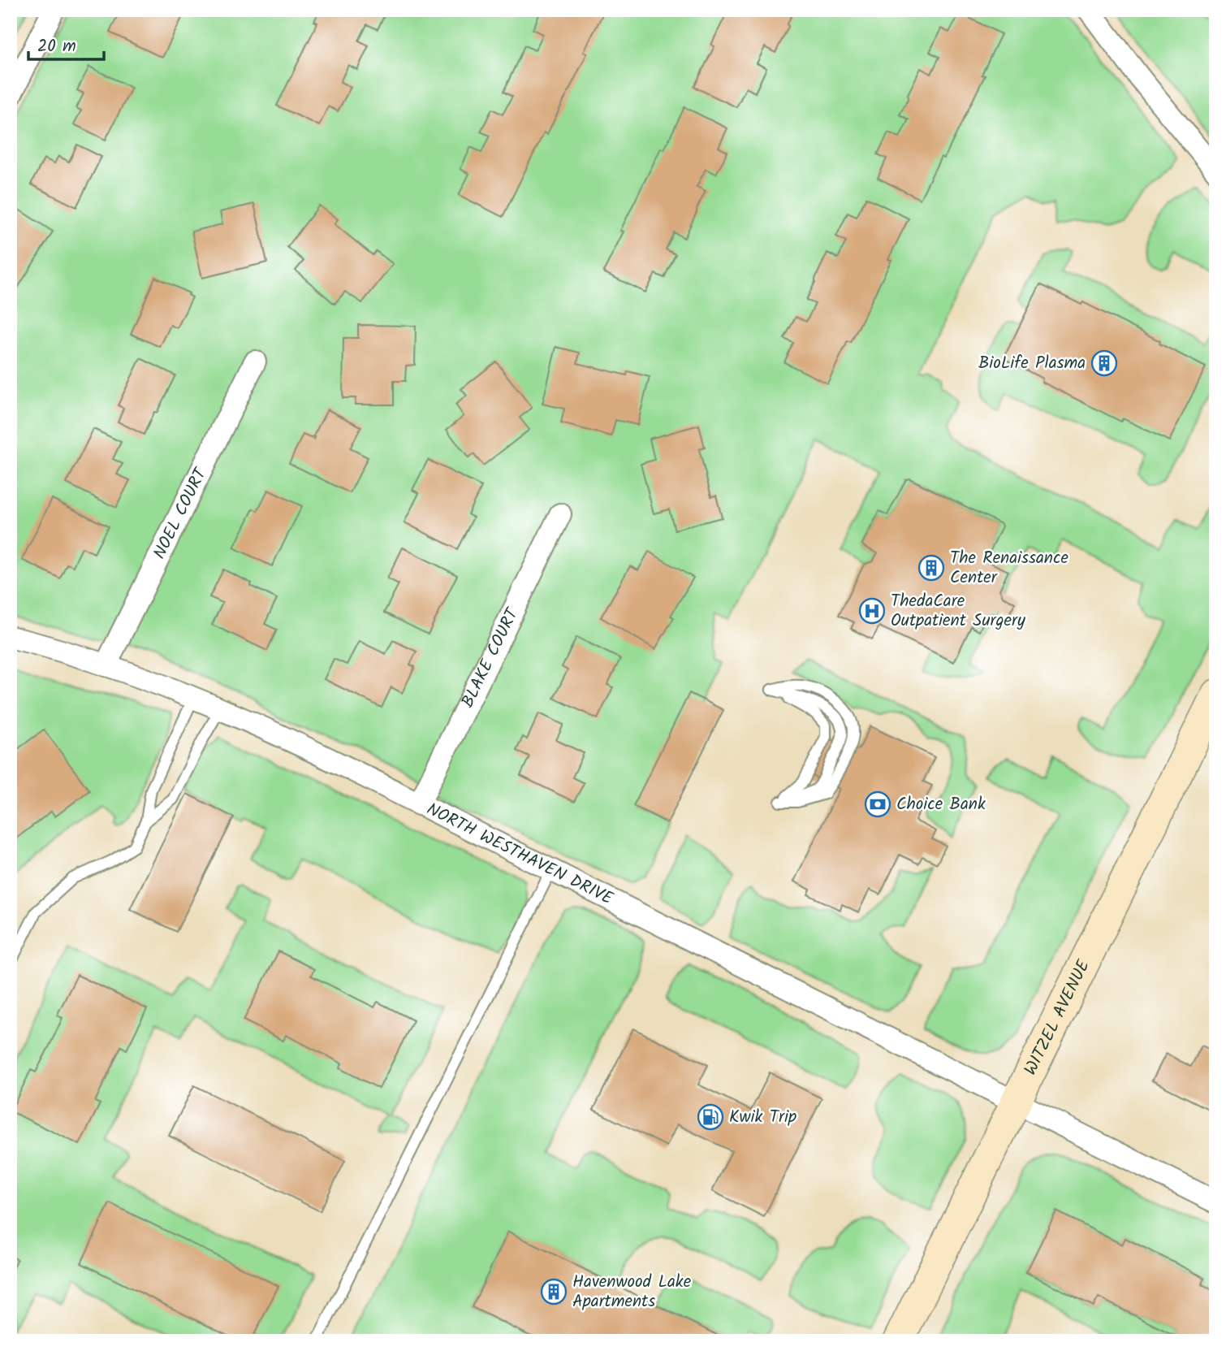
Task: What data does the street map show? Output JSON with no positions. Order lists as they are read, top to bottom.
{
  "streets": {
    "main road": ["WITZEL AVENUE"],
    "street": ["NOEL COURT", "BLAKE COURT", "NORTH WESTHAVEN DRIVE"]
  },
  "crossings": [
    ["NOEL COURT", "NORTH WESTHAVEN DRIVE"],
    ["BLAKE COURT", "NORTH WESTHAVEN DRIVE"],
    ["NORTH WESTHAVEN DRIVE", "WITZEL AVENUE"]
  ],
  "places": {
    "building": ["BioLife Plasma", "The Renaissance Center", "Havenwood Lake Apartments"],
    "hospital": ["ThedaCare Outpatient Surgery"],
    "bank": ["Choice Bank"],
    "fuel station": ["Kwik Trip"]
  },
  "scale_bar": "20 m"
}
